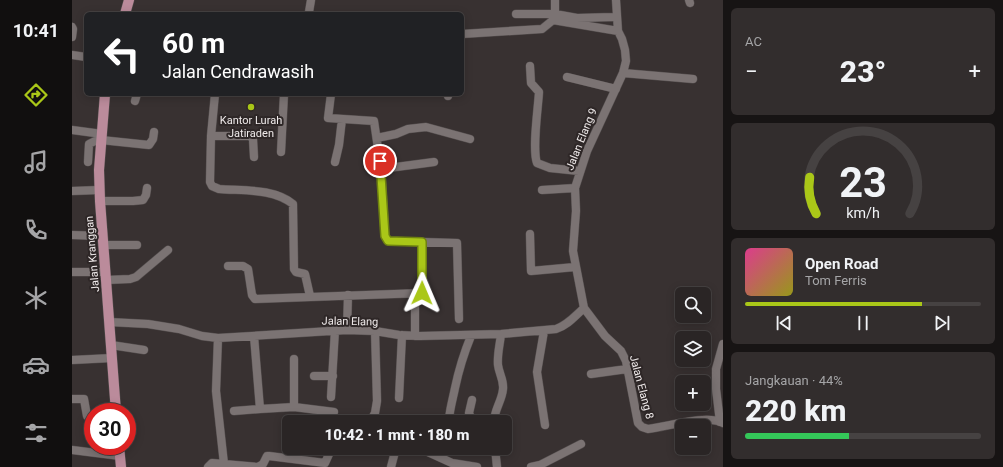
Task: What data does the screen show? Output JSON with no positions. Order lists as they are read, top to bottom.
{
  "streets": {
    "main road": ["Jalan Kranggan"],
    "street": ["Jalan Elang 9", "Jalan Elang", "Jalan Elang 8"]
  },
  "crossings": [
    ["Jalan Elang 9", "Jalan Elang"],
    ["Jalan Elang 9", "Jalan Elang 8"],
    ["Jalan Kranggan", "Jalan Elang"],
    ["Jalan Elang", "Jalan Elang 8"]
  ],
  "places": ["Kantor Lurah Jatiraden"],
  "page": {
    "tabs": "10:41",
    "tile": [
      "AC",
      ["Jangkauan · 44%", "220 km"]
    ],
    "turn": ["60 m", "Jalan Cendrawasih"],
    "heat": ["−", "23°", "+"],
    "song": ["Open Road", "Tom Ferris"],
    "map_buttons": ["+", "−"],
    "limit": "30",
    "trip": "10:42 · 1 mnt · 180 m",
    "gauge": ["23", "km/h"]
  }
}
